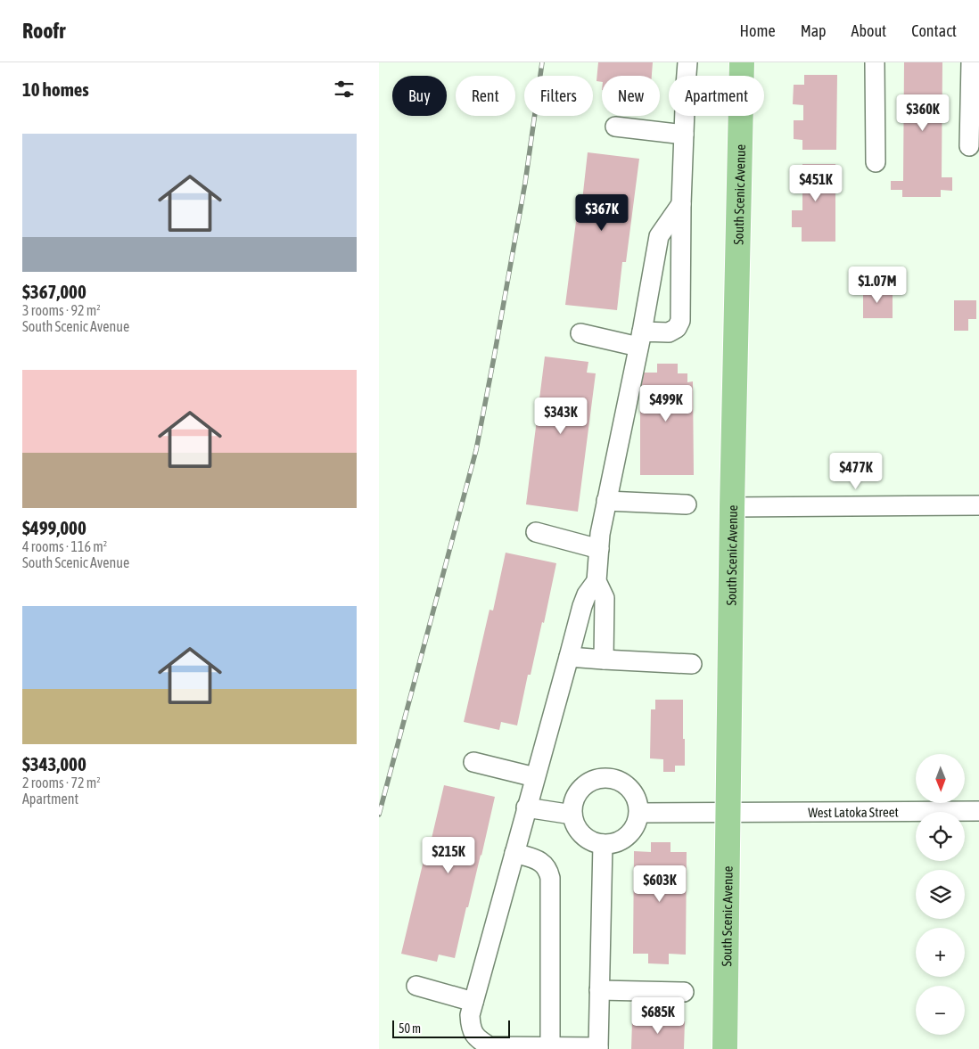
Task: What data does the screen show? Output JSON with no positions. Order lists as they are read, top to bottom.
{
  "streets": {
    "main road": ["South Scenic Avenue"],
    "street": ["West Latoka Street"]
  },
  "crossings": [
    ["South Scenic Avenue", "West Latoka Street"]
  ],
  "scale_bar": "50 m",
  "north": "bottom",
  "page": {
    "header": "Roofr",
    "nav": [
      "Home",
      "Map",
      "About",
      "Contact"
    ],
    "heading": "10 homes",
    "chip": [
      "Buy",
      "Rent",
      "Filters",
      "New",
      "Apartment"
    ],
    "price": [
      "$360K",
      "$451K",
      "$367K",
      "$1.07M",
      "$499K",
      "$343K",
      "$477K",
      "$215K",
      "$603K",
      "$685K"
    ],
    "list": [
      {
        "name": "$367,000",
        "note": "3 rooms · 92 m² · South Scenic Avenue"
      },
      {
        "name": "$499,000",
        "note": "4 rooms · 116 m² · South Scenic Avenue"
      },
      {
        "name": "$343,000",
        "note": "2 rooms · 72 m² · Apartment"
      }
    ],
    "map_buttons": ["+", "−"],
    "scale": "50 m"
  }
}
